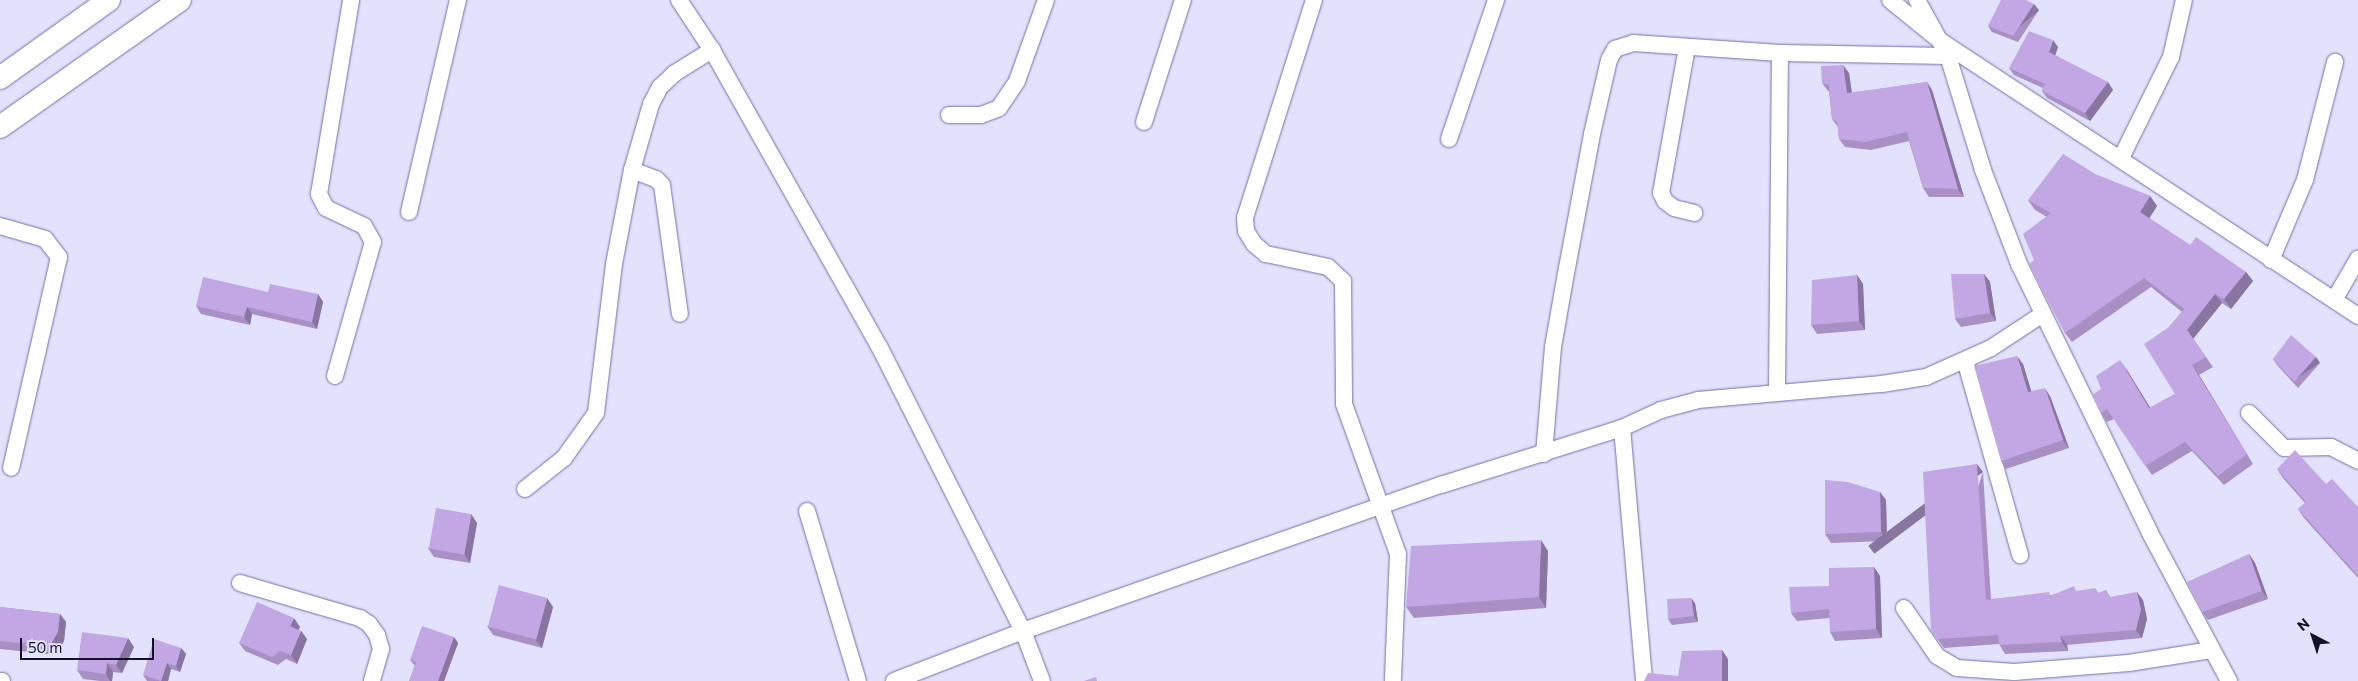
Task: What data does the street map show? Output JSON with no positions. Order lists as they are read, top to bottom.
{
  "scale_bar": "50 m",
  "north": "top left"
}
